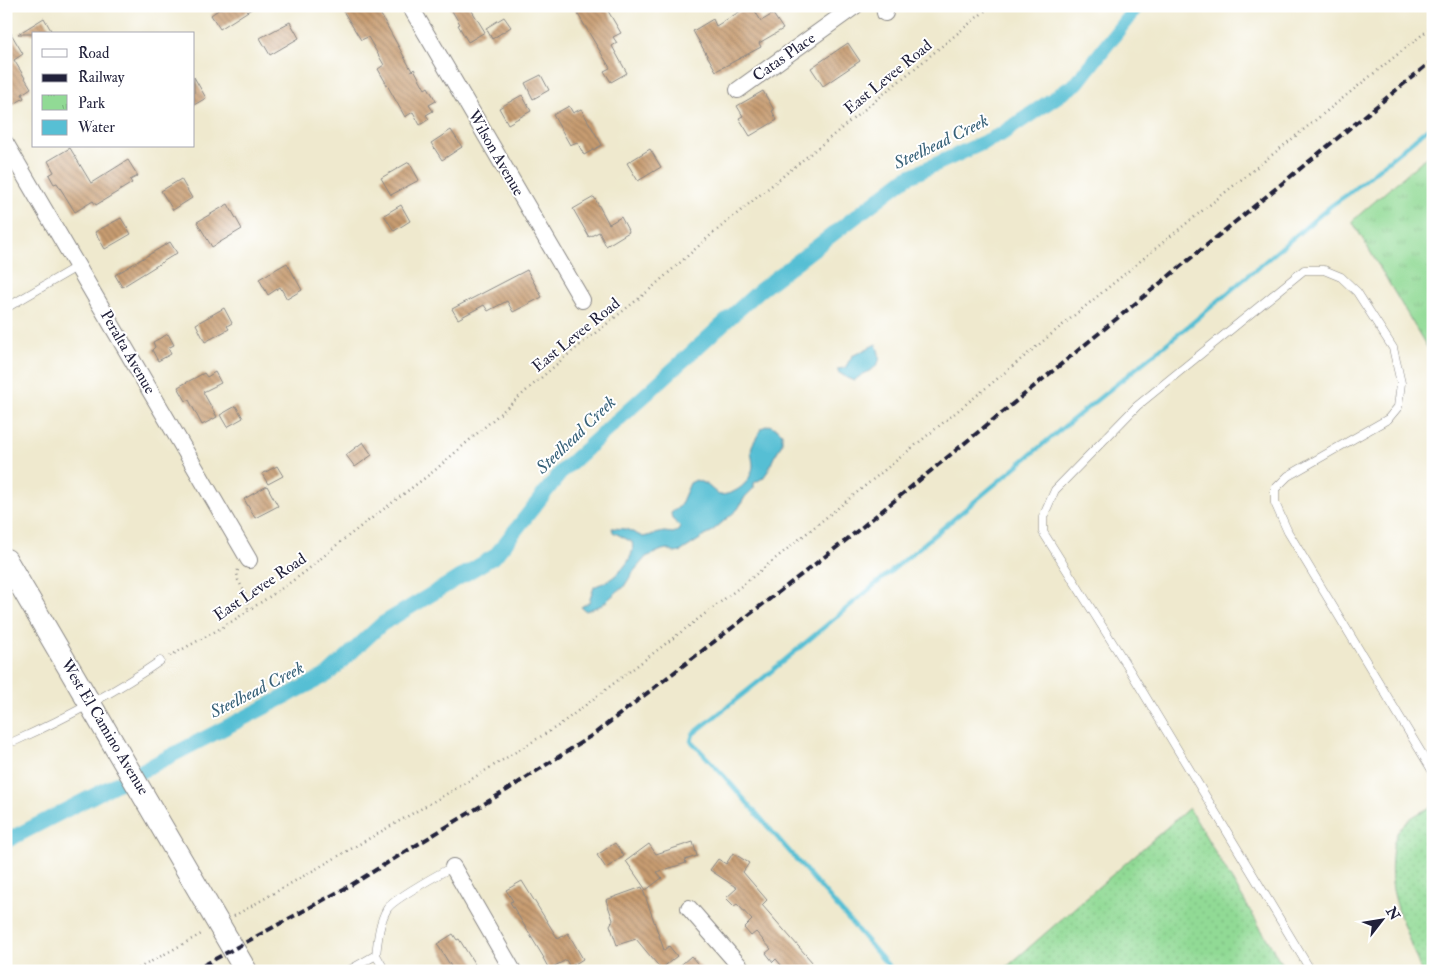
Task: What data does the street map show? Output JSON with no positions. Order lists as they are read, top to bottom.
{
  "streets": {
    "main road": ["West El Camino Avenue"],
    "street": ["Catas Place", "Wilson Avenue", "Peralta Avenue"],
    "path": ["East Levee Road"]
  },
  "water": ["Steelhead Creek"],
  "legend": [
    "Road",
    "Railway",
    "Park",
    "Water"
  ],
  "north": "top right"
}
